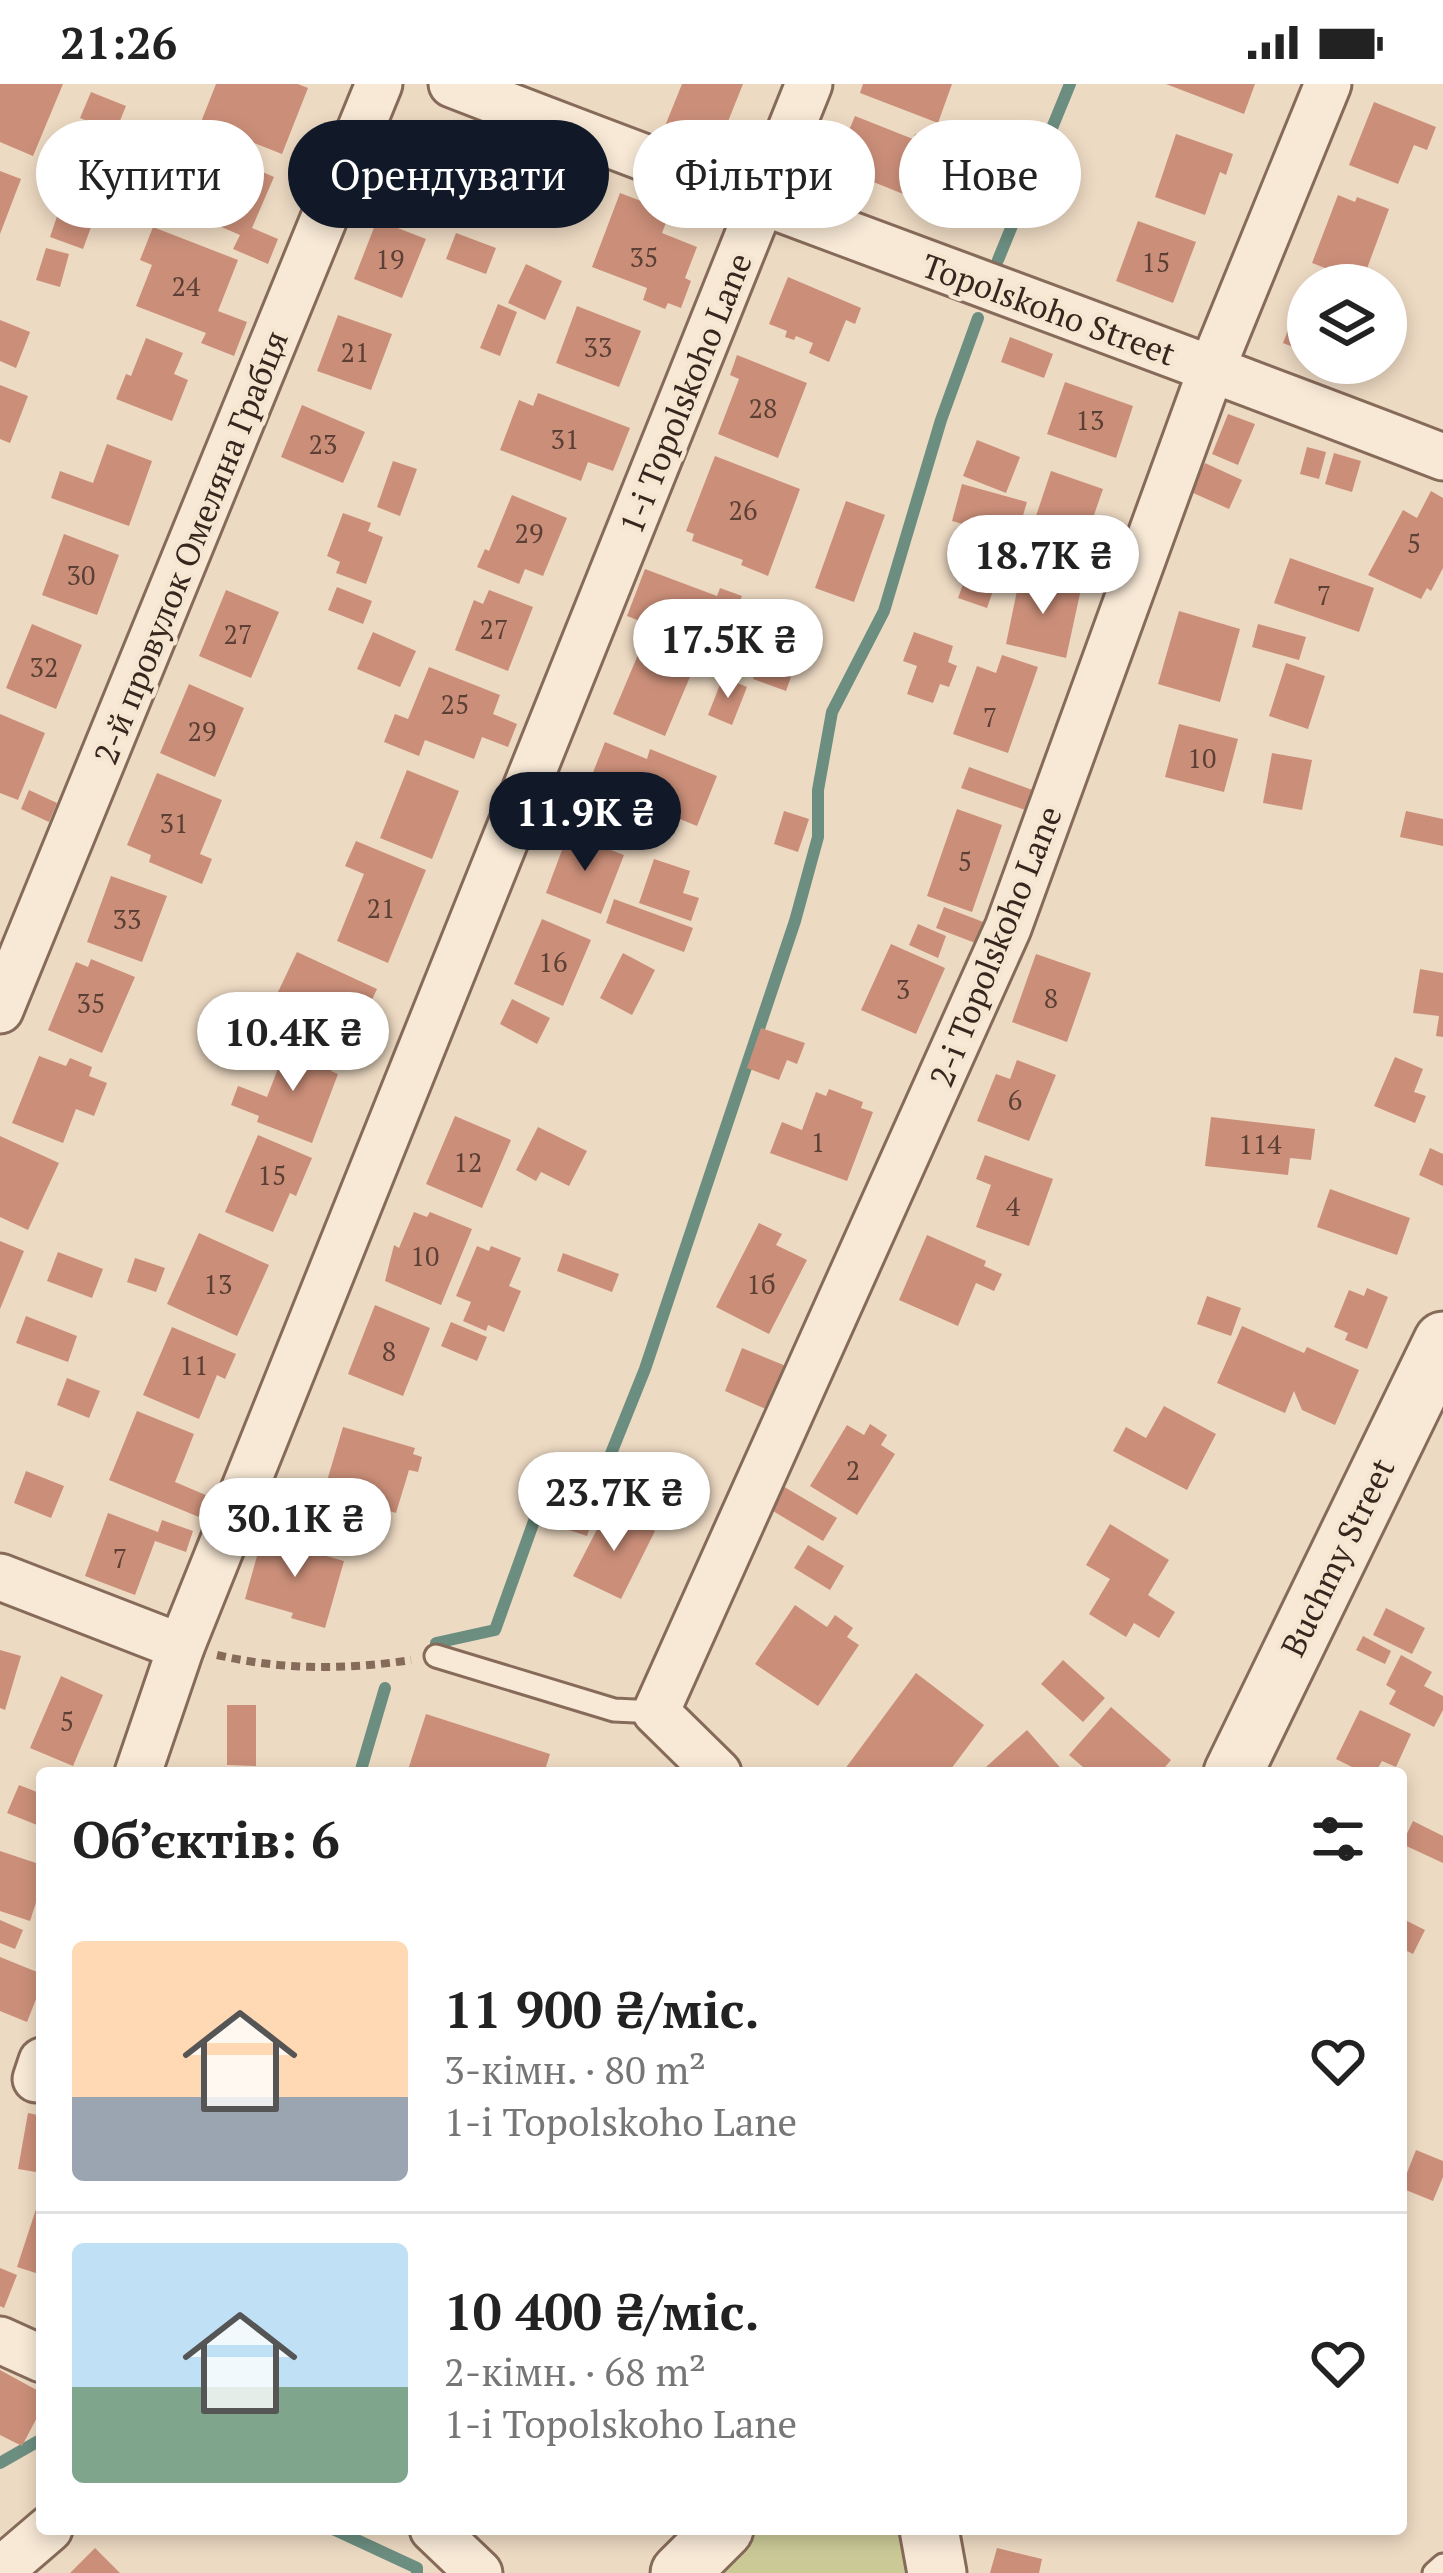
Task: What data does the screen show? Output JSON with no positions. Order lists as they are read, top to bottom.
{
  "streets": {
    "street": [
      "Topolskoho Street",
      "1-i Topolskoho Lane",
      "2-й провулок Омеляна Грабця",
      "2-i Topolskoho Lane",
      "Buchmy Street"
    ]
  },
  "crossings": [
    ["Topolskoho Street", "2-i Topolskoho Lane"]
  ],
  "house_numbers": [
    "35",
    "19",
    "15",
    "24",
    "33",
    "21",
    "28",
    "13",
    "31",
    "23",
    "26",
    "29",
    "5",
    "30",
    "7",
    "27",
    "27",
    "32",
    "25",
    "7",
    "29",
    "10",
    "31",
    "5",
    "21",
    "33",
    "16",
    "3",
    "8",
    "35",
    "6",
    "1",
    "114",
    "12",
    "15",
    "4",
    "10",
    "13",
    "1б",
    "8",
    "11",
    "2",
    "7",
    "5"
  ],
  "page": {
    "status": "21:26",
    "chip": [
      "Купити",
      "Орендувати",
      "Фільтри",
      "Нове"
    ],
    "price": [
      "18.7K ₴",
      "17.5K ₴",
      "11.9K ₴",
      "10.4K ₴",
      "23.7K ₴",
      "30.1K ₴"
    ],
    "heading": "Об’єктів: 6",
    "list": [
      {
        "name": "11 900 ₴/міс.",
        "note": "3-кімн. · 80 m² · 1-i Topolskoho Lane"
      },
      {
        "name": "10 400 ₴/міс.",
        "note": "2-кімн. · 68 m² · 1-i Topolskoho Lane"
      }
    ]
  }
}
